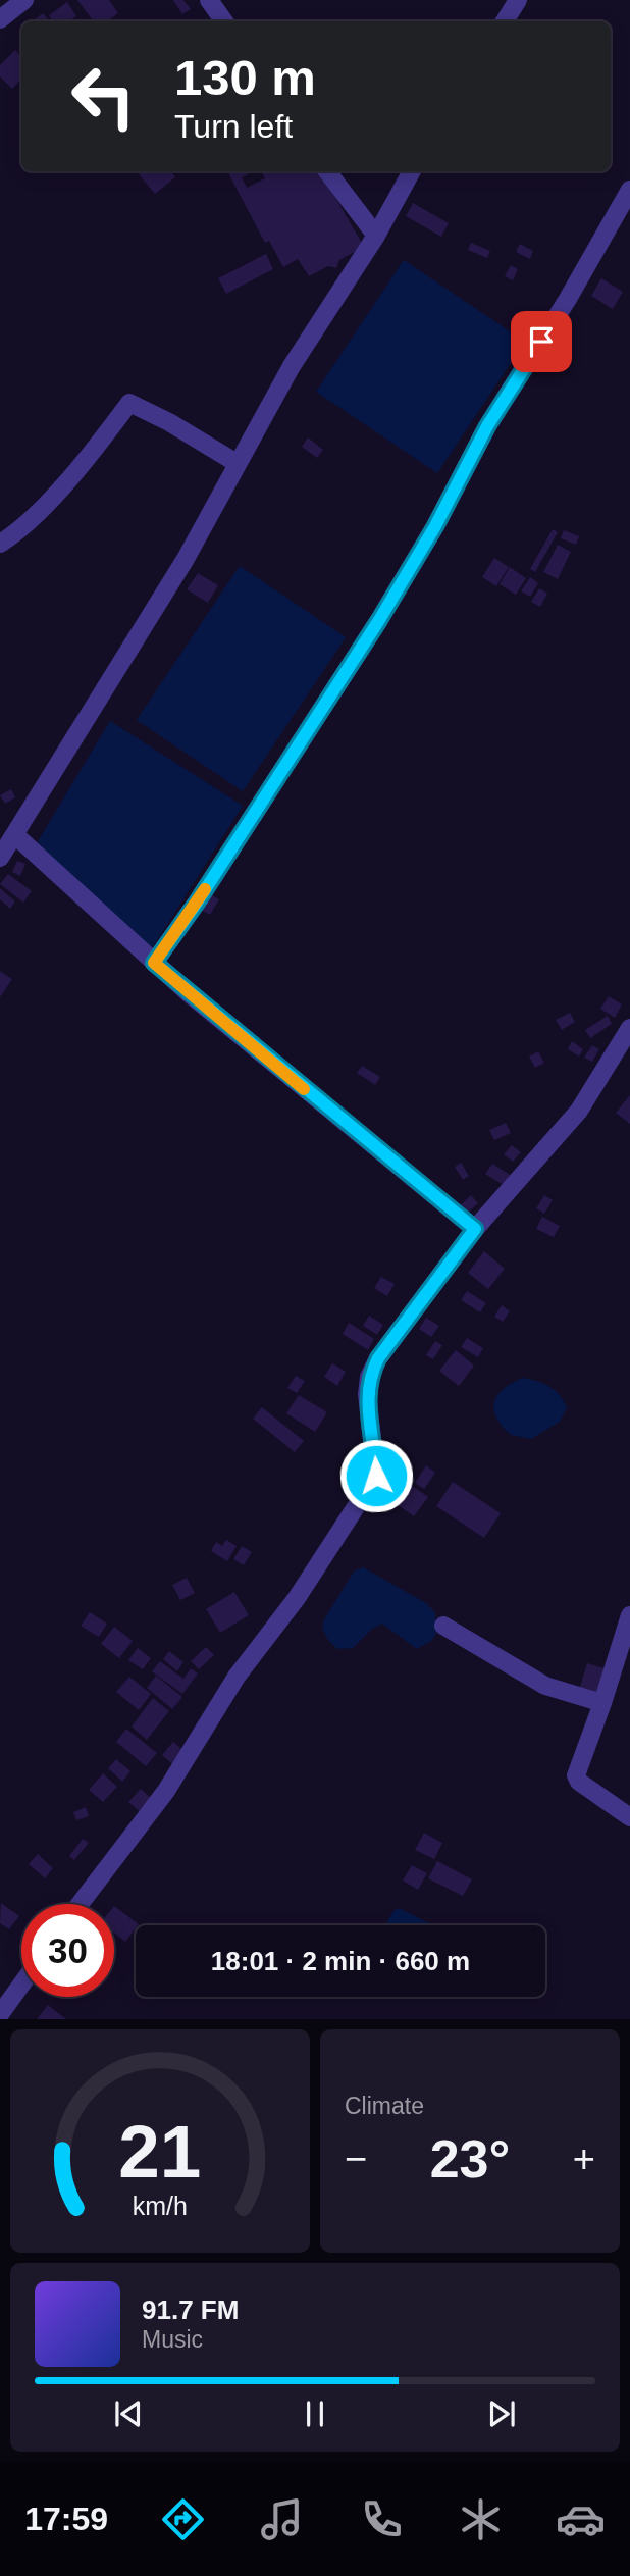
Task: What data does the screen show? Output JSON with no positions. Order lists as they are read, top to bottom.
{
  "page": {
    "turn": ["130 m", "Turn left"],
    "limit": "30",
    "trip": "18:01 · 2 min · 660 m",
    "tile": "Climate",
    "heat": ["−", "23°", "+"],
    "song": ["91.7 FM", "Music"],
    "tabs": "17:59",
    "gauge": ["21", "km/h"]
  }
}
